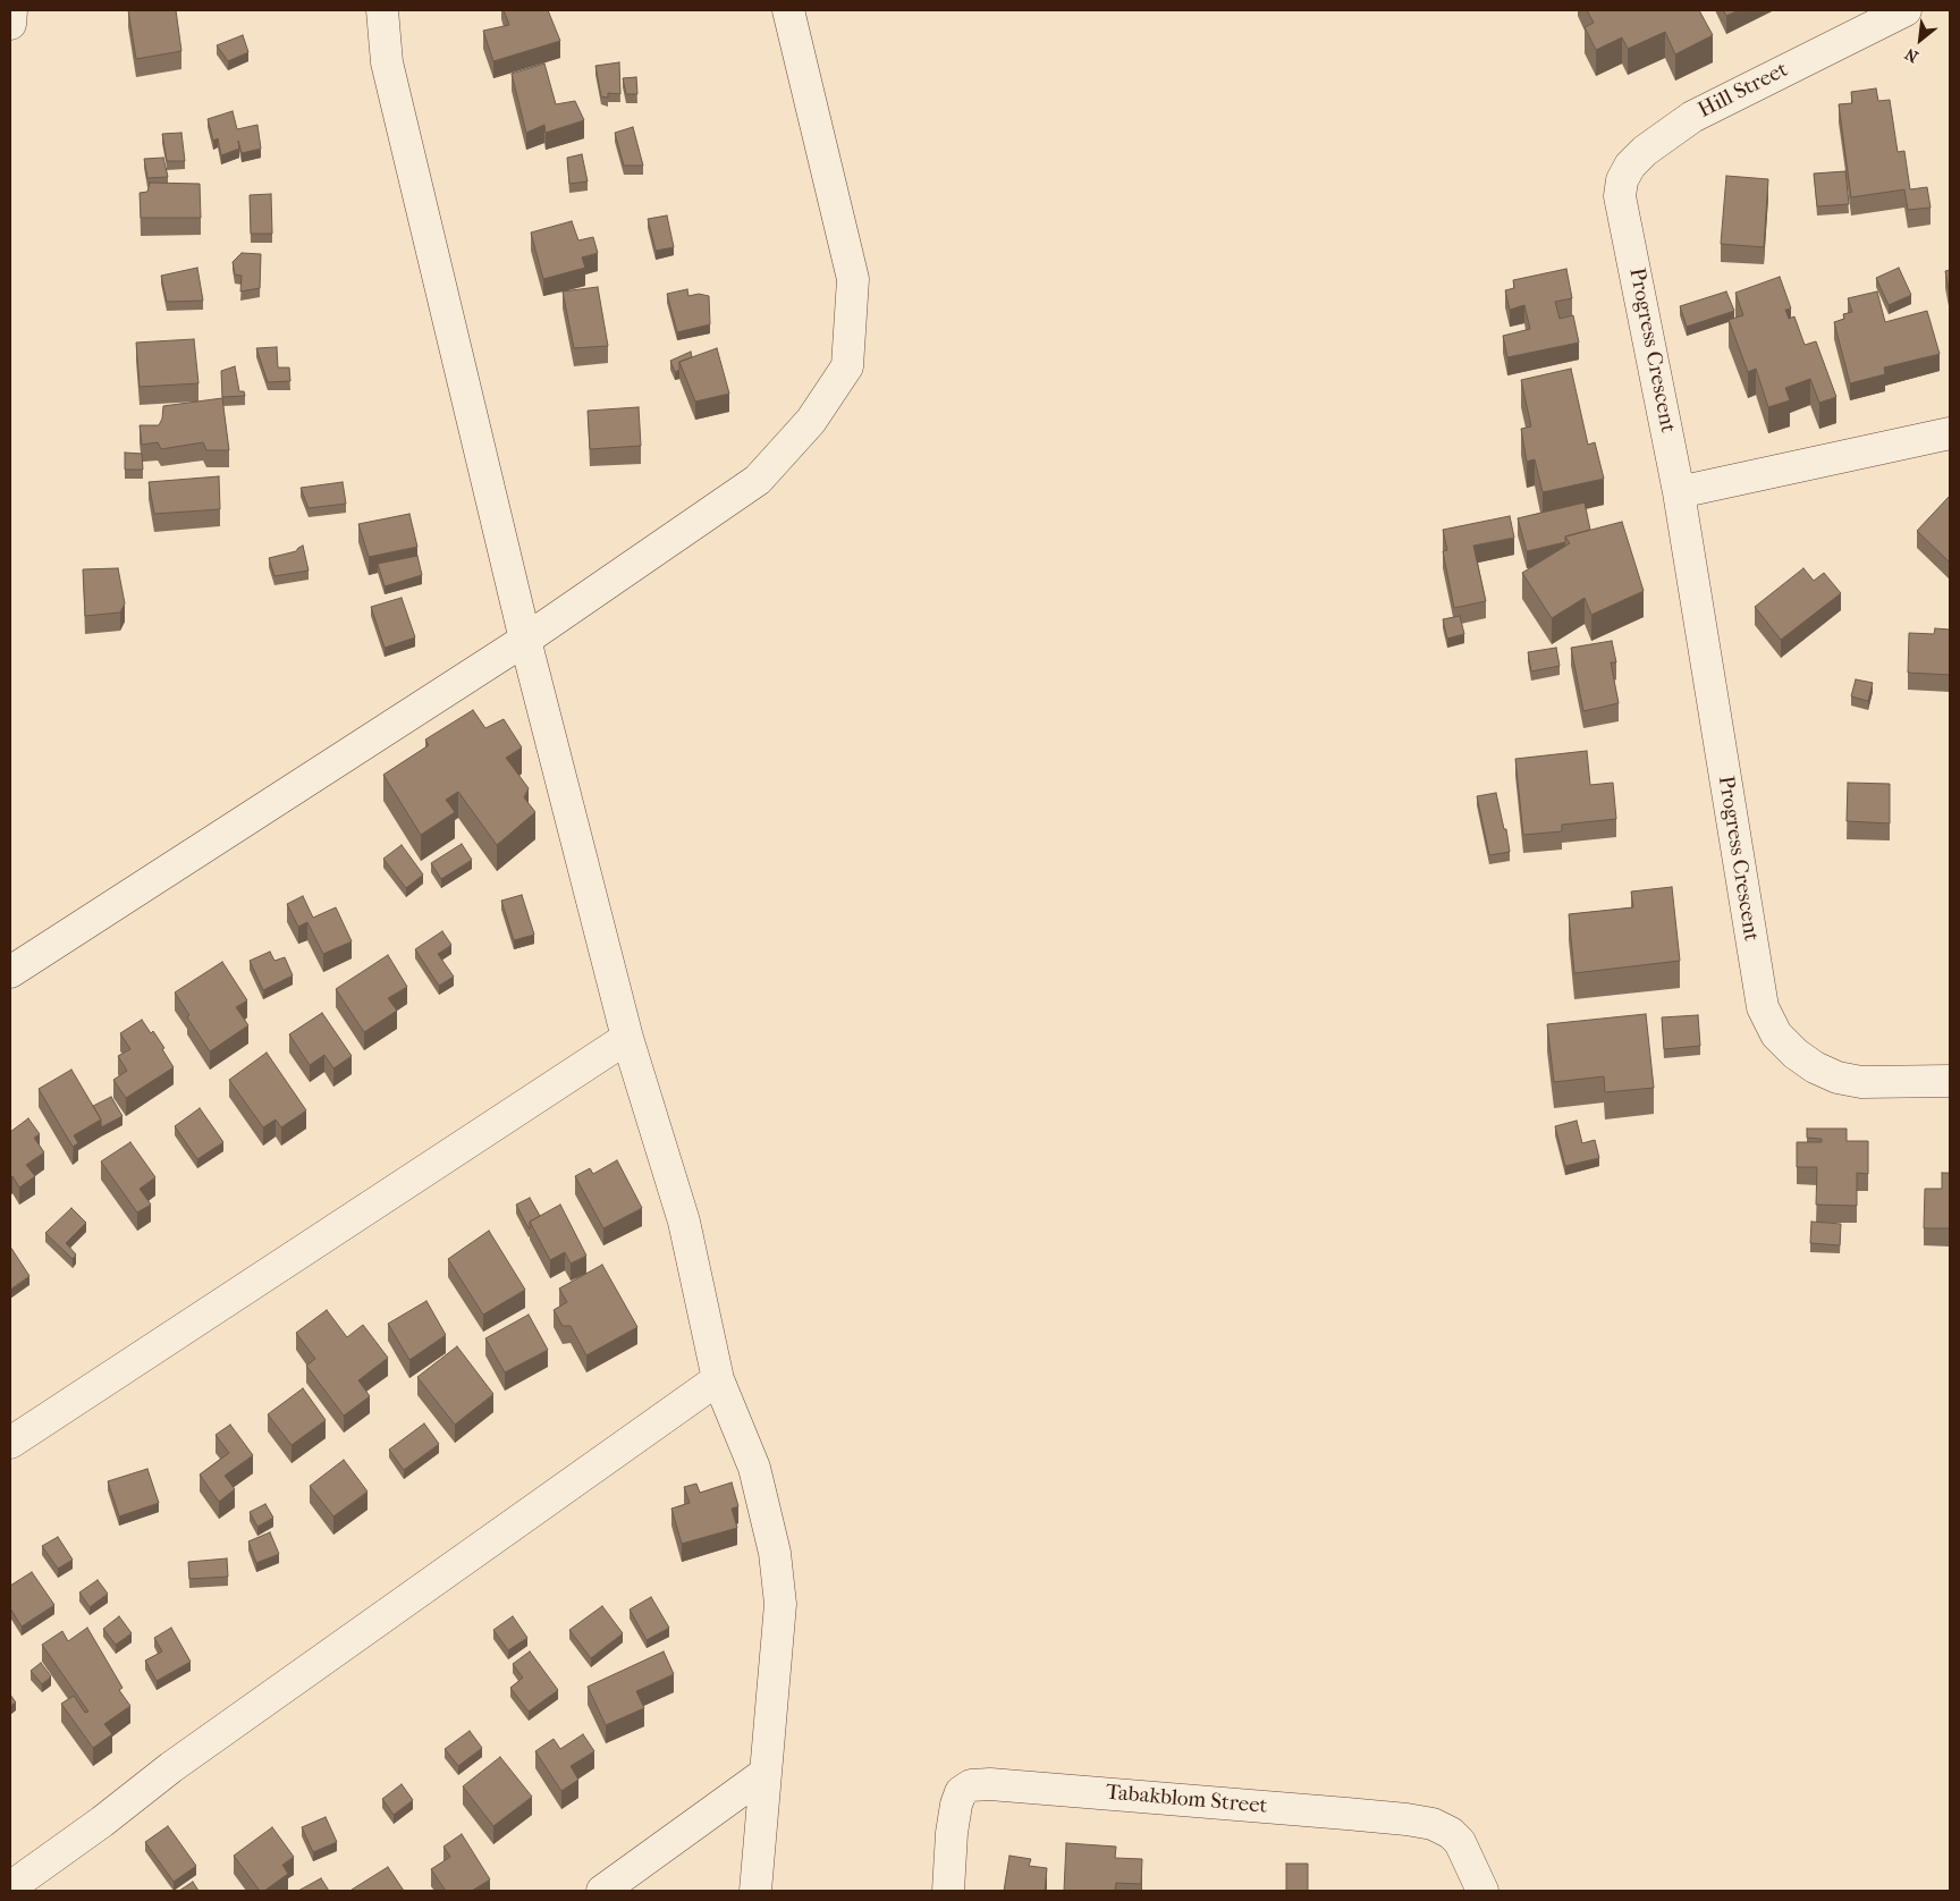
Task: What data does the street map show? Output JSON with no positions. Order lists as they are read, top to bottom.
{
  "streets": {
    "street": ["Hill Street", "Progress Crescent", "Tabakblom Street"]
  },
  "crossings": [
    ["Hill Street", "Progress Crescent"]
  ],
  "north": "bottom left"
}
